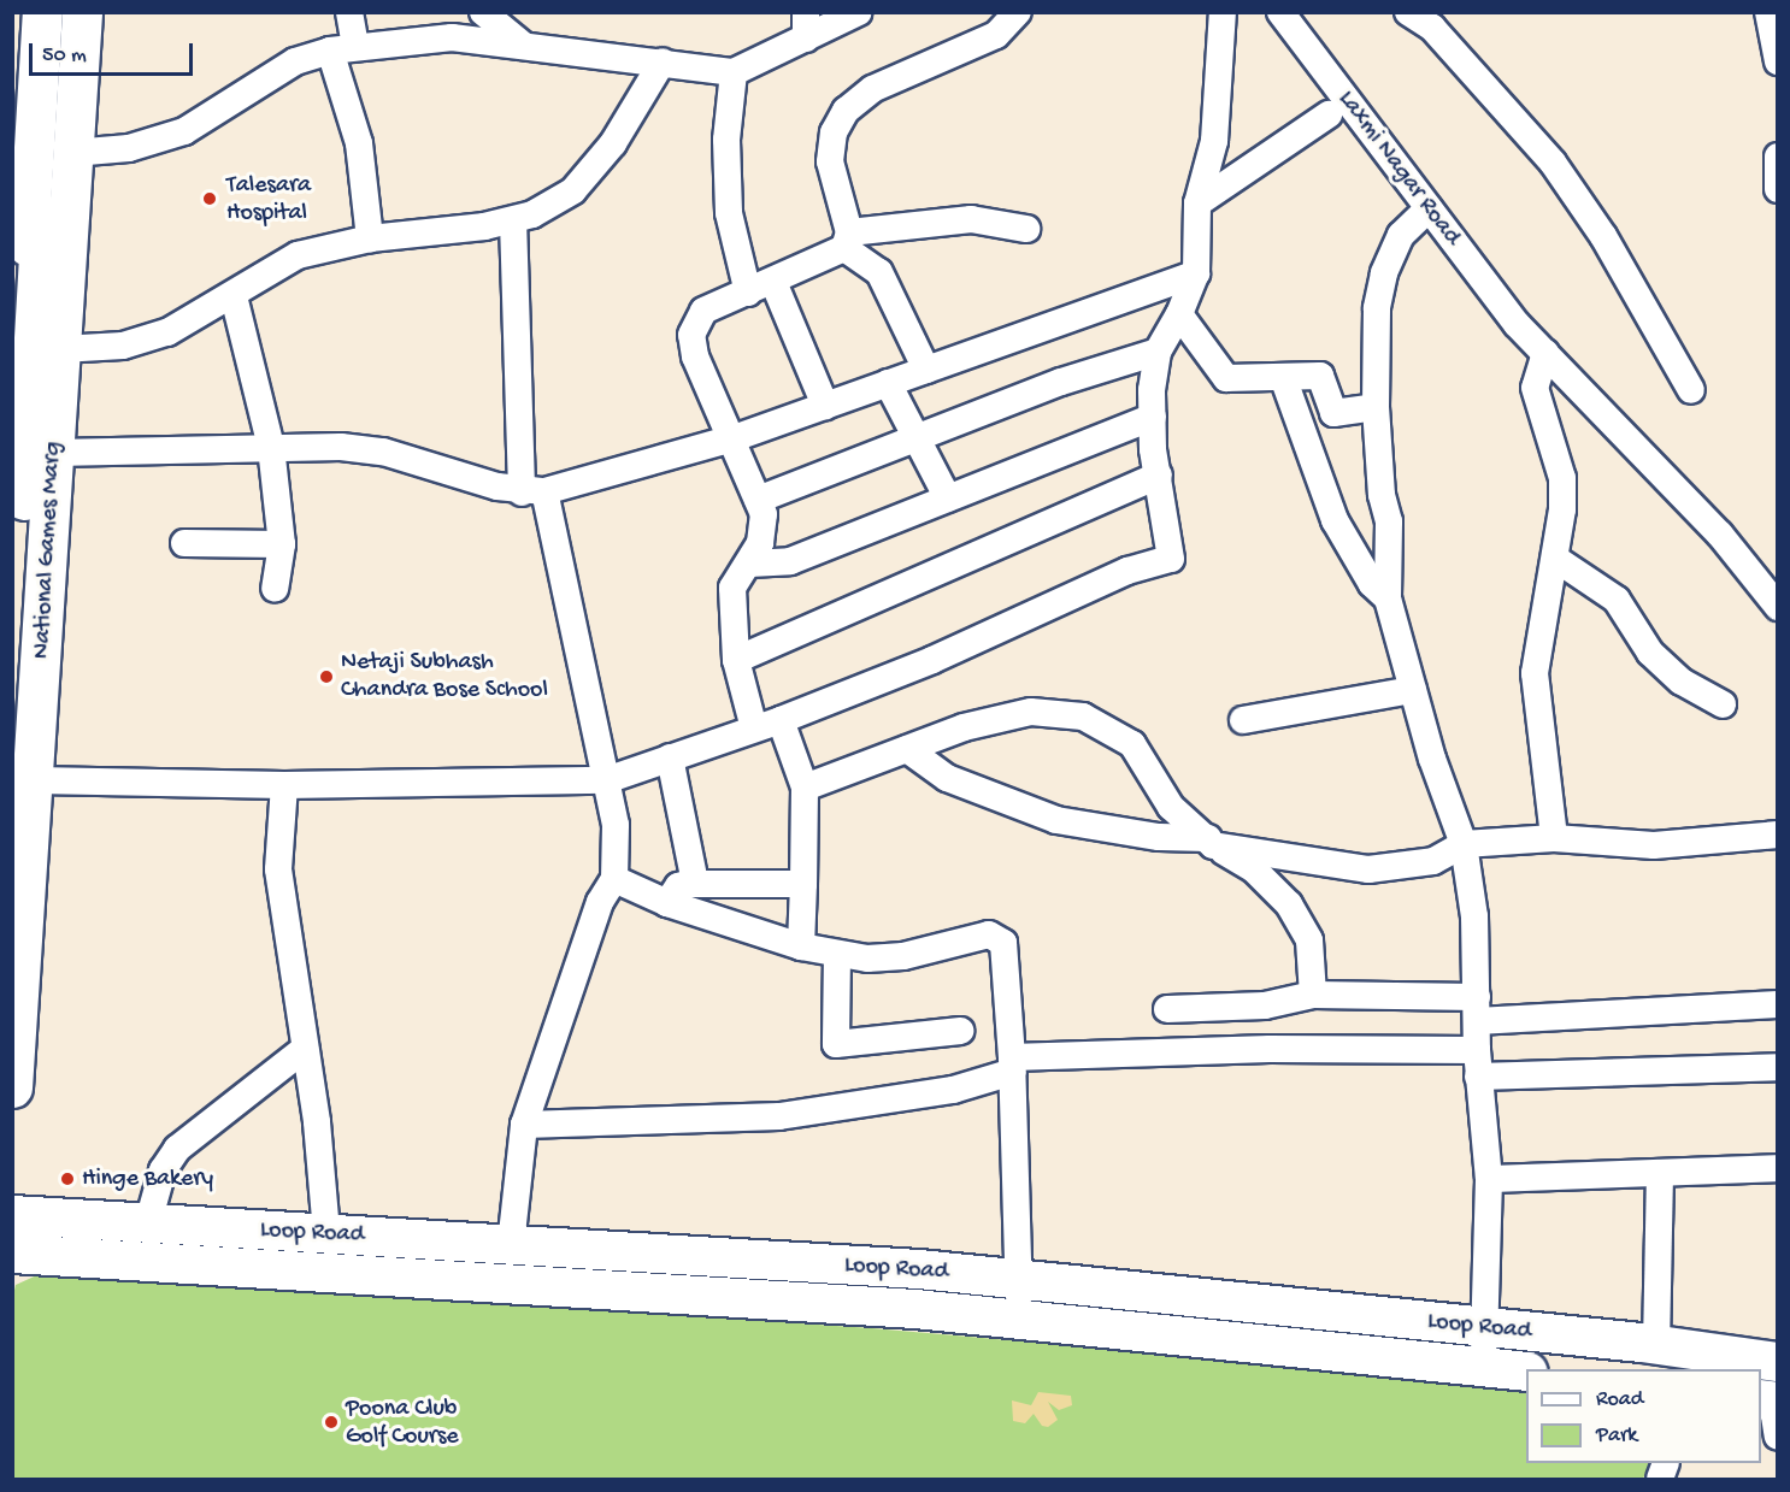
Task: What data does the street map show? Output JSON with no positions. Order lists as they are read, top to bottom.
{
  "streets": {
    "main road": ["National Games Marg", "Loop Road"],
    "street": ["Laxmi Nagar Road"]
  },
  "places": [
    "Talesara Hospital",
    "Netaji Subhash Chandra Bose School",
    "Hinge Bakery",
    "Poona Club Golf Course"
  ],
  "legend": ["Road", "Park"],
  "scale_bar": "50 m"
}
